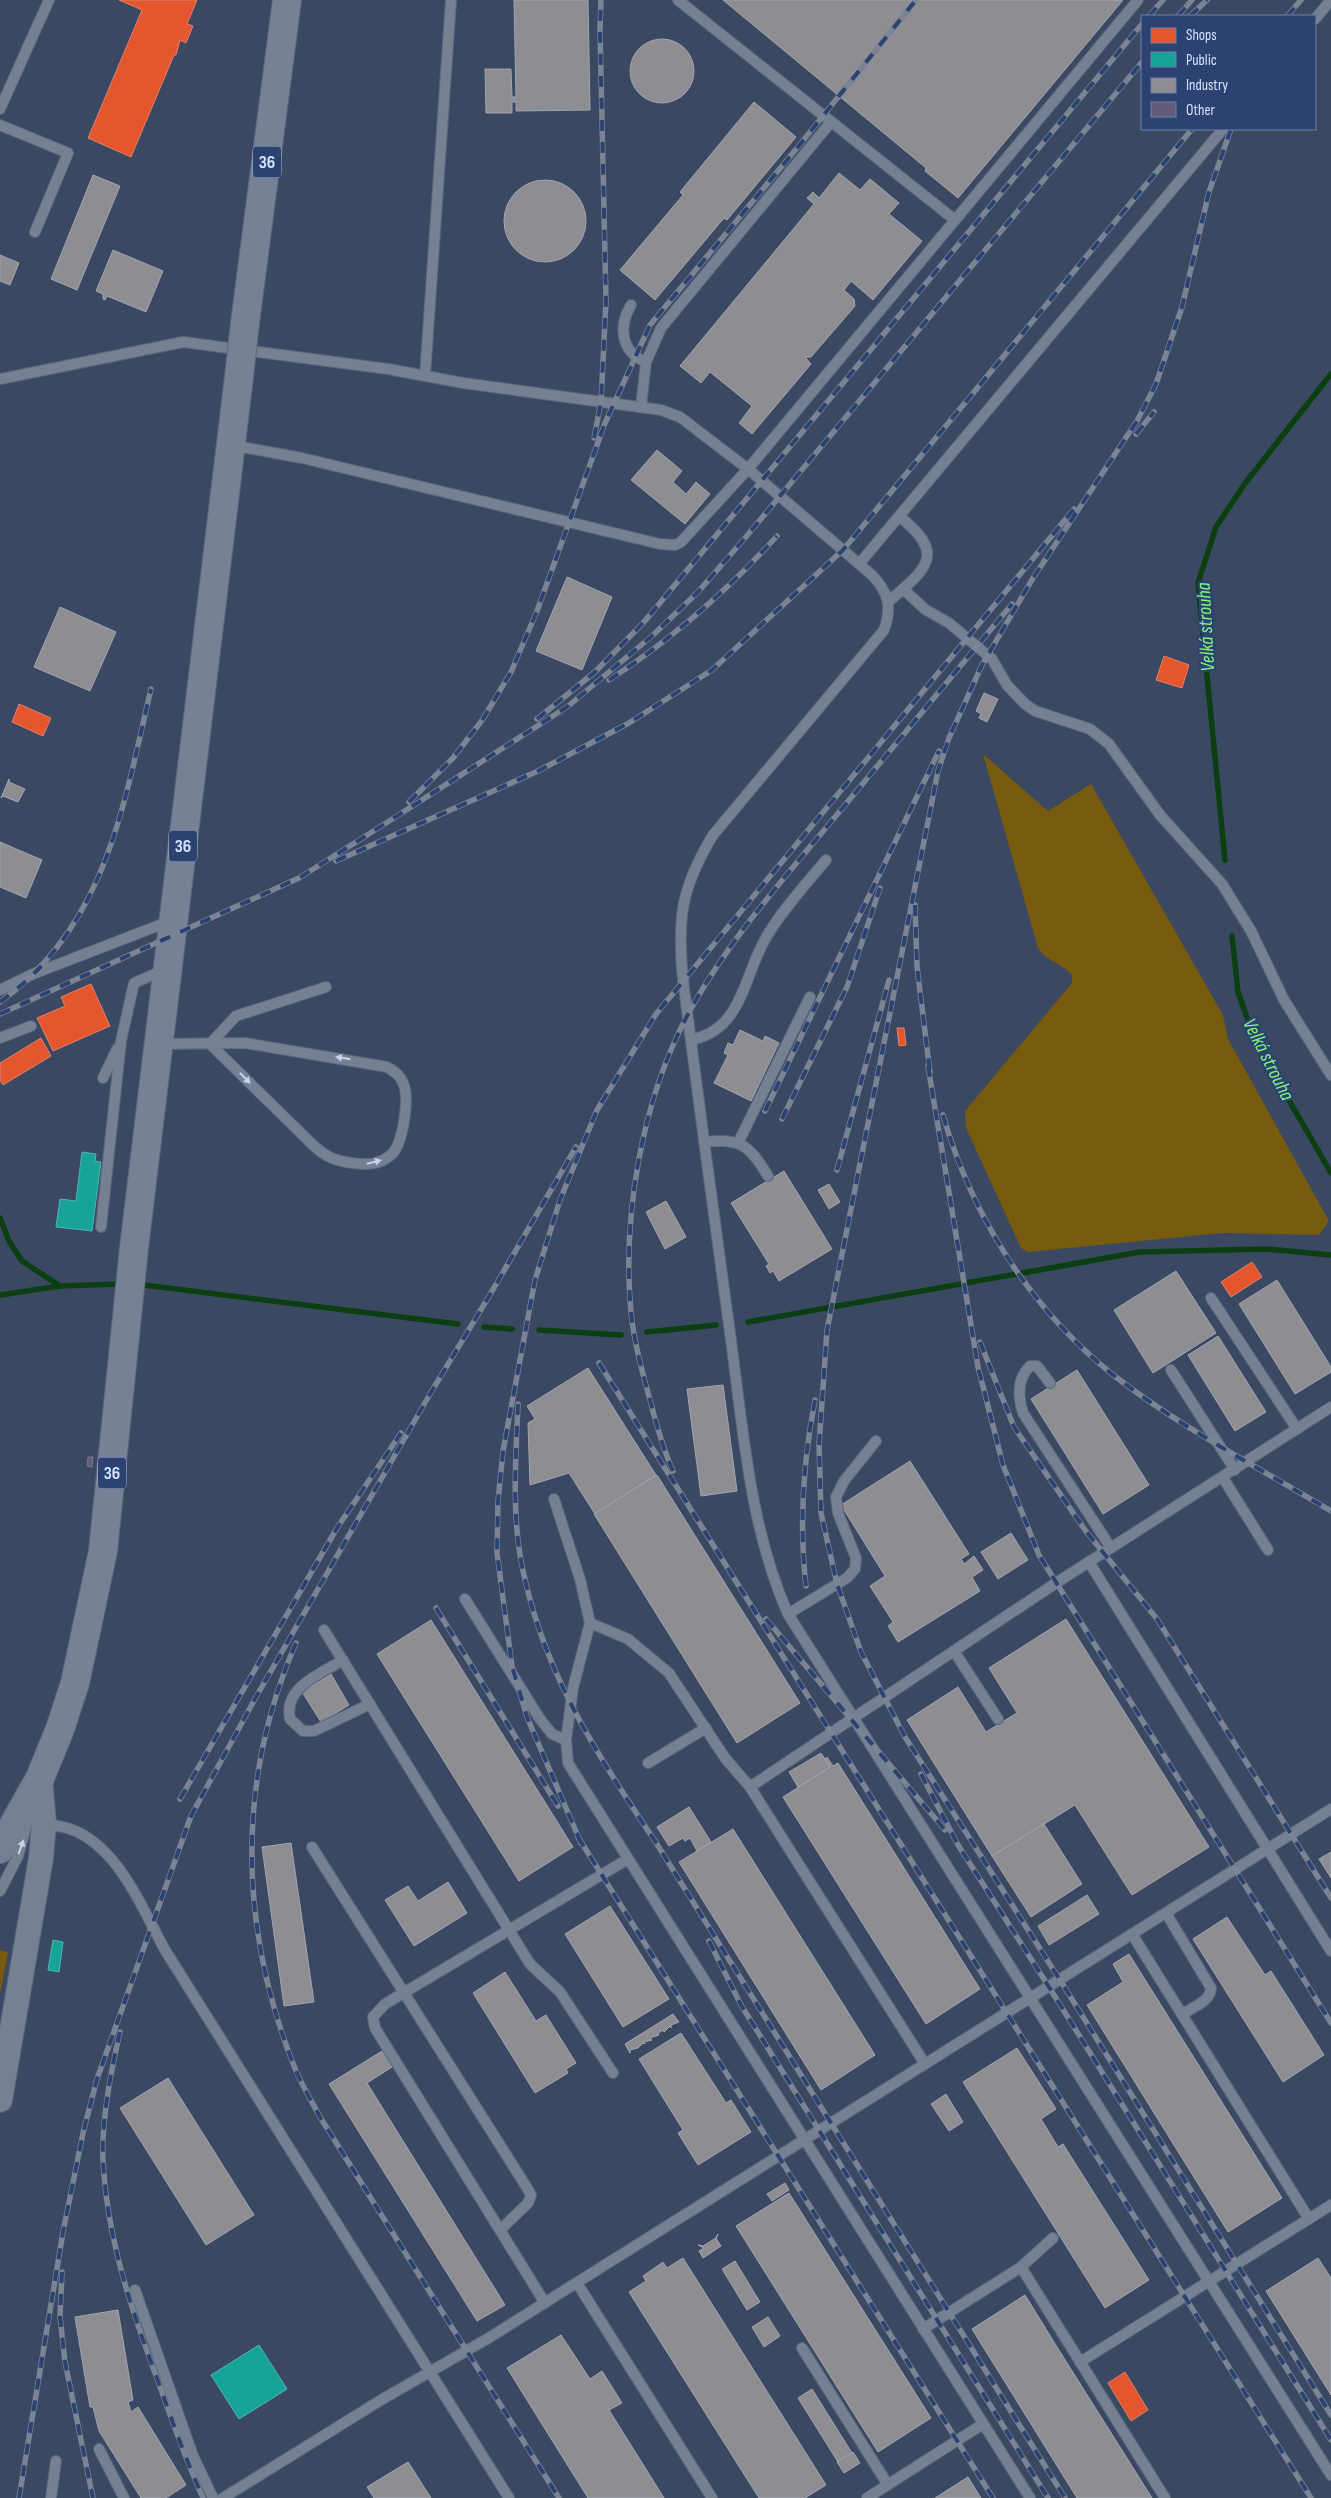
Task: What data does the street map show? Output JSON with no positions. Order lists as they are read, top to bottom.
{
  "streets": {
    "main road": ["36"]
  },
  "water": ["Velká strouha"],
  "legend": [
    "Shops",
    "Public",
    "Industry",
    "Other"
  ]
}
